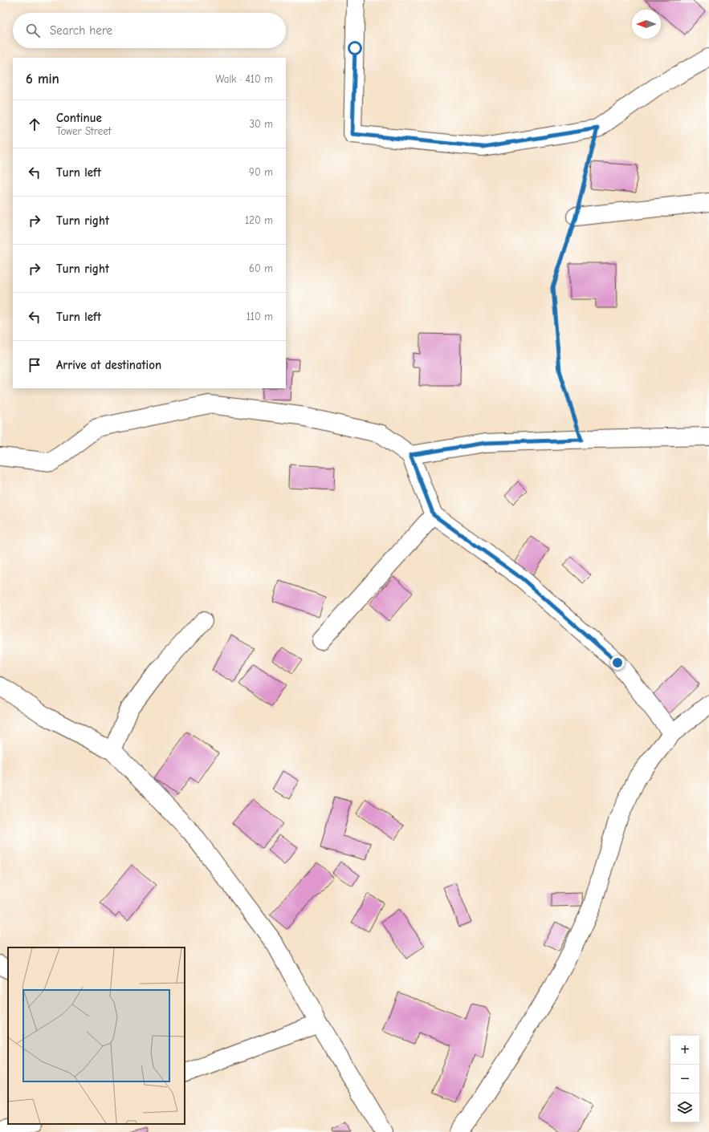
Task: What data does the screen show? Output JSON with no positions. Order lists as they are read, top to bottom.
{
  "north": "left",
  "page": {
    "search": "Search here",
    "heading": ["6 min", "Walk · 410 m"],
    "list": [
      ["Continue", "Tower Street", "30 m"],
      ["Turn left", "90 m"],
      ["Turn right", "120 m"],
      ["Turn right", "60 m"],
      ["Turn left", "110 m"],
      "Arrive at destination"
    ],
    "map_buttons": ["+", "−"]
  }
}
